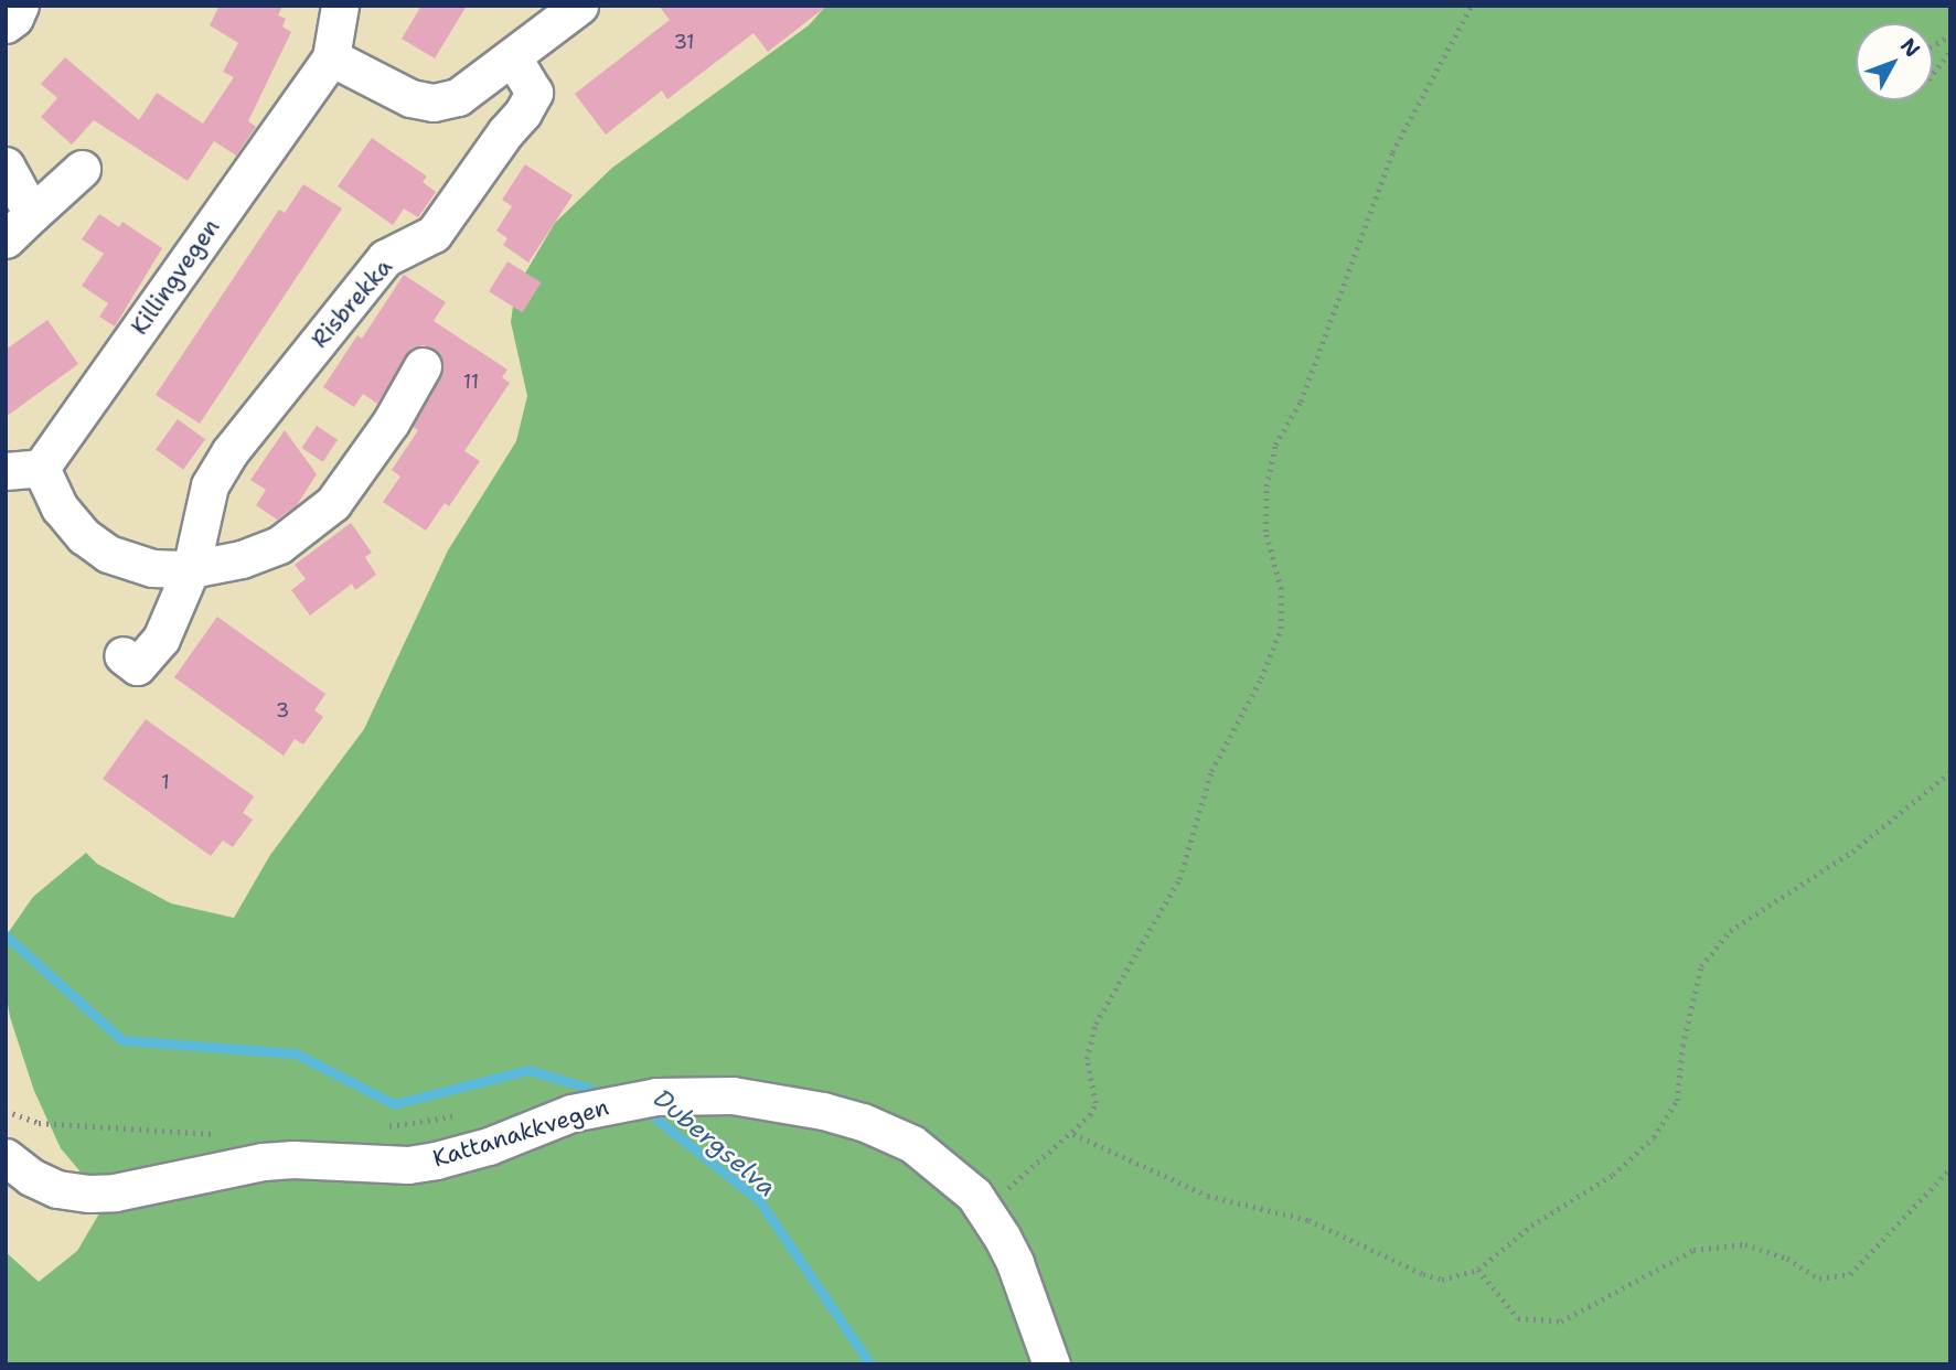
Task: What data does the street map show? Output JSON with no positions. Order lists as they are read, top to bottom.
{
  "streets": {
    "street": ["Killingvegen", "Risbrekka", "Kattanakkvegen"]
  },
  "water": ["Dubergselva"],
  "house_numbers": [
    "31",
    "11",
    "3",
    "1"
  ],
  "north": "top right"
}
